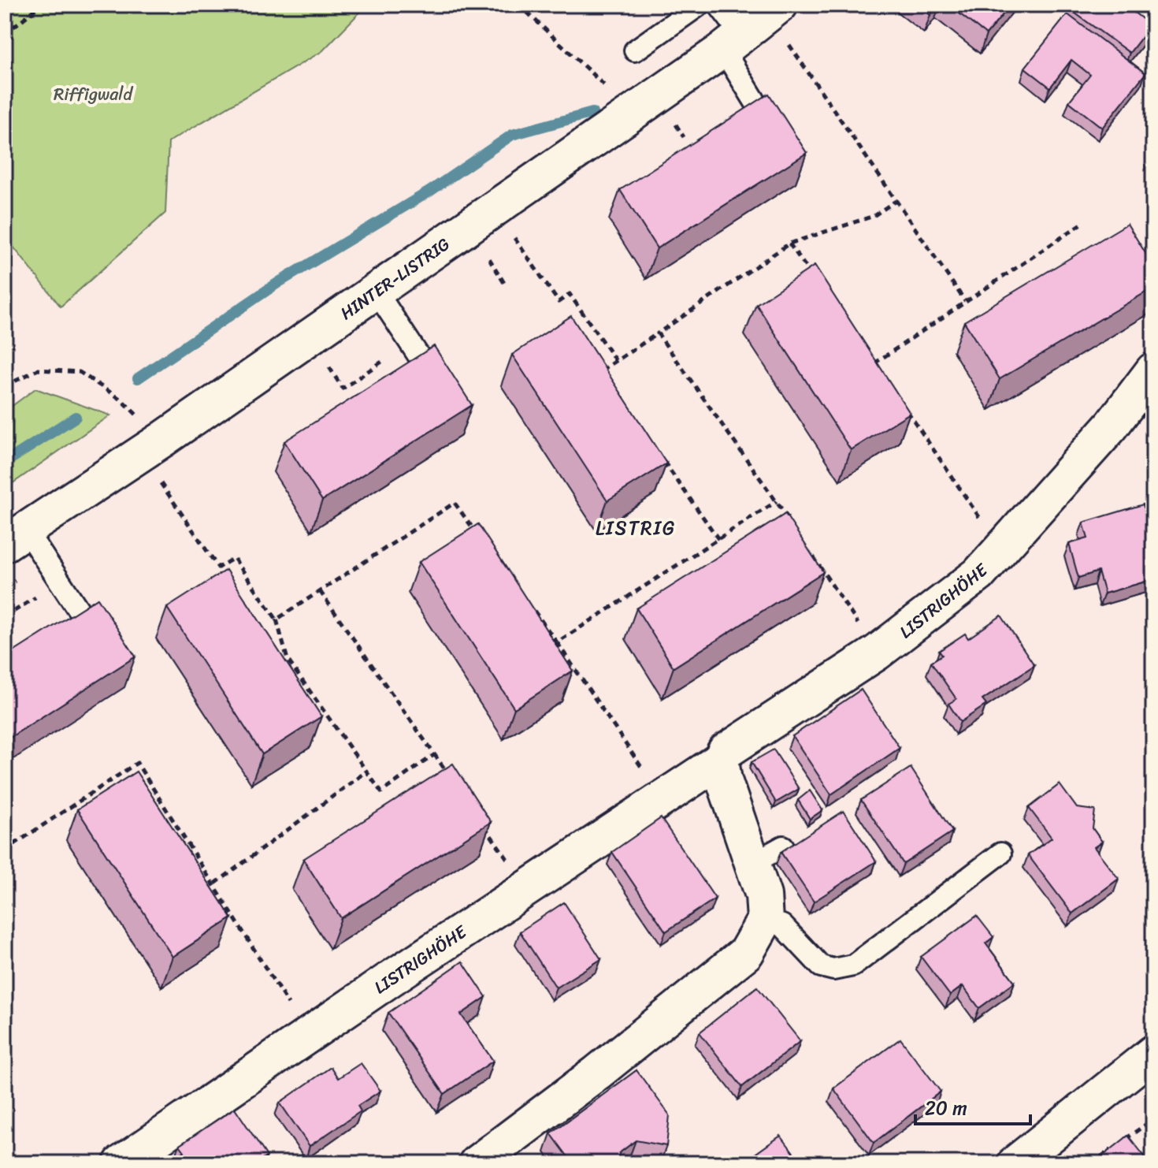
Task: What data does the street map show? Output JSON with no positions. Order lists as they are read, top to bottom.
{
  "streets": {
    "street": ["HINTER-LISTRIG", "LISTRIGHÖHE"]
  },
  "districts": ["LISTRIG"],
  "parks": ["Riffigwald"],
  "scale_bar": "20 m"
}
